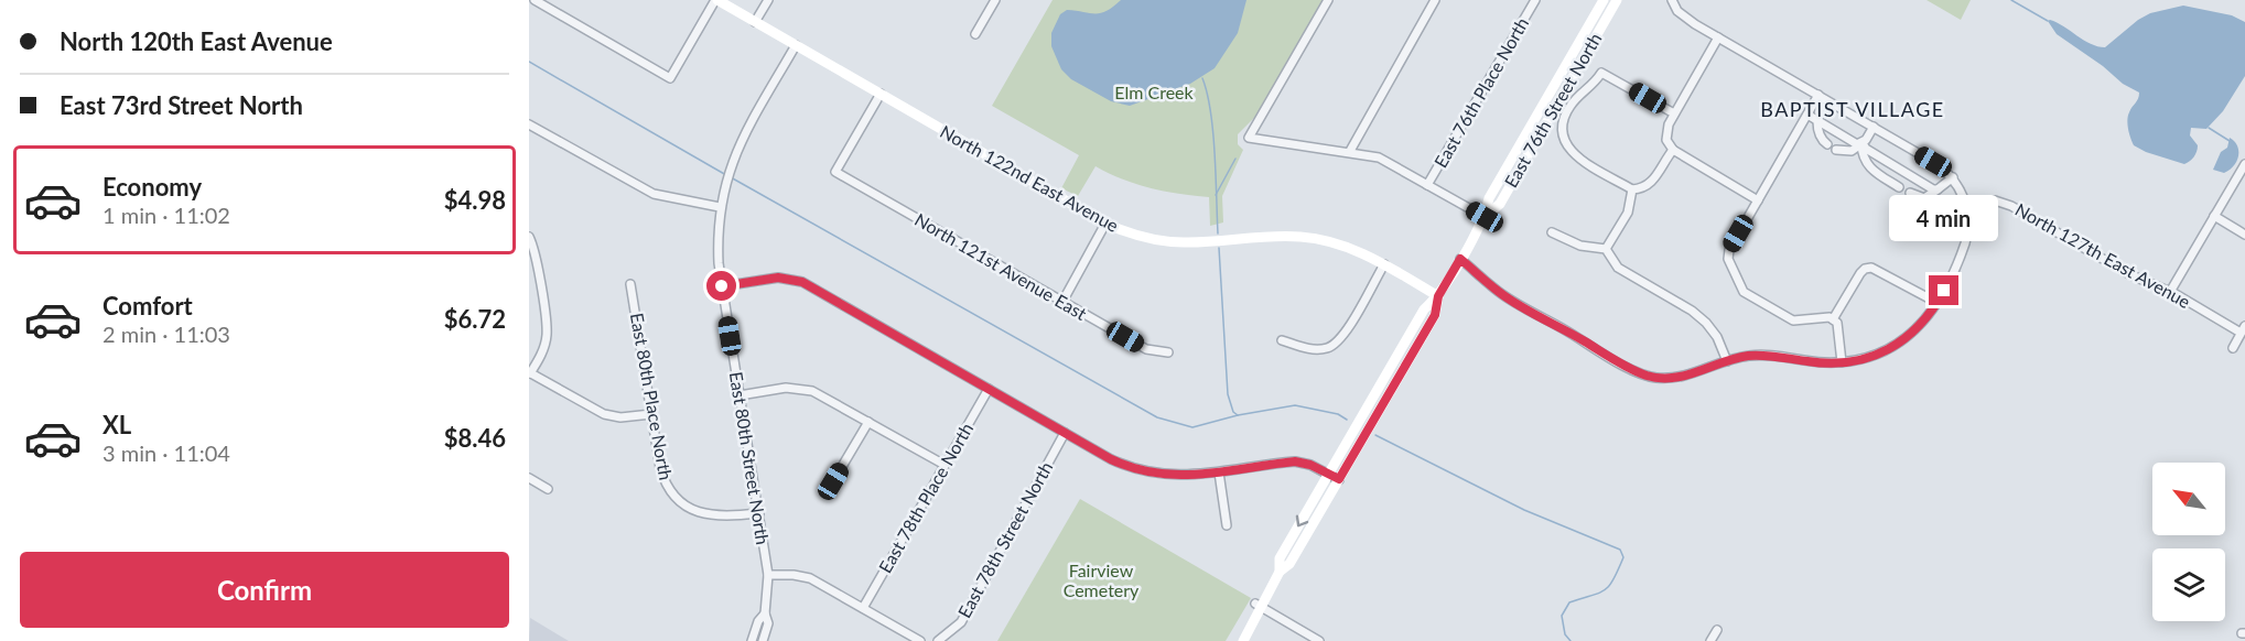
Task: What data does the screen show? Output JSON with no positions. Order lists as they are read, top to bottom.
{
  "streets": {
    "main road": ["East 76th Street North", "North 122nd East Avenue"],
    "street": [
      "East 76th Place North",
      "North 127th East Avenue",
      "North 121st Avenue East",
      "East 80th Place North",
      "East 80th Street North",
      "East 78th Place North",
      "East 78th Street North"
    ]
  },
  "crossings": [
    ["East 76th Street North", "North 122nd East Avenue"],
    ["North 122nd East Avenue", "North 121st Avenue East"],
    ["North 122nd East Avenue", "East 80th Street North"],
    ["East 80th Place North", "East 80th Street North"]
  ],
  "districts": ["BAPTIST VILLAGE"],
  "parks": ["Elm Creek", "Fairview Cemetery"],
  "north": "top left",
  "page": {
    "banner": ["North 120th East Avenue", "East 73rd Street North"],
    "list": [
      {
        "name": "Economy",
        "note": "1 min · 11:02",
        "value": "$4.98"
      },
      {
        "name": "Comfort",
        "note": "2 min · 11:03",
        "value": "$6.72"
      },
      {
        "name": "XL",
        "note": "3 min · 11:04",
        "value": "$8.46"
      }
    ],
    "bubble": "4 min",
    "buttons": "Confirm"
  }
}
